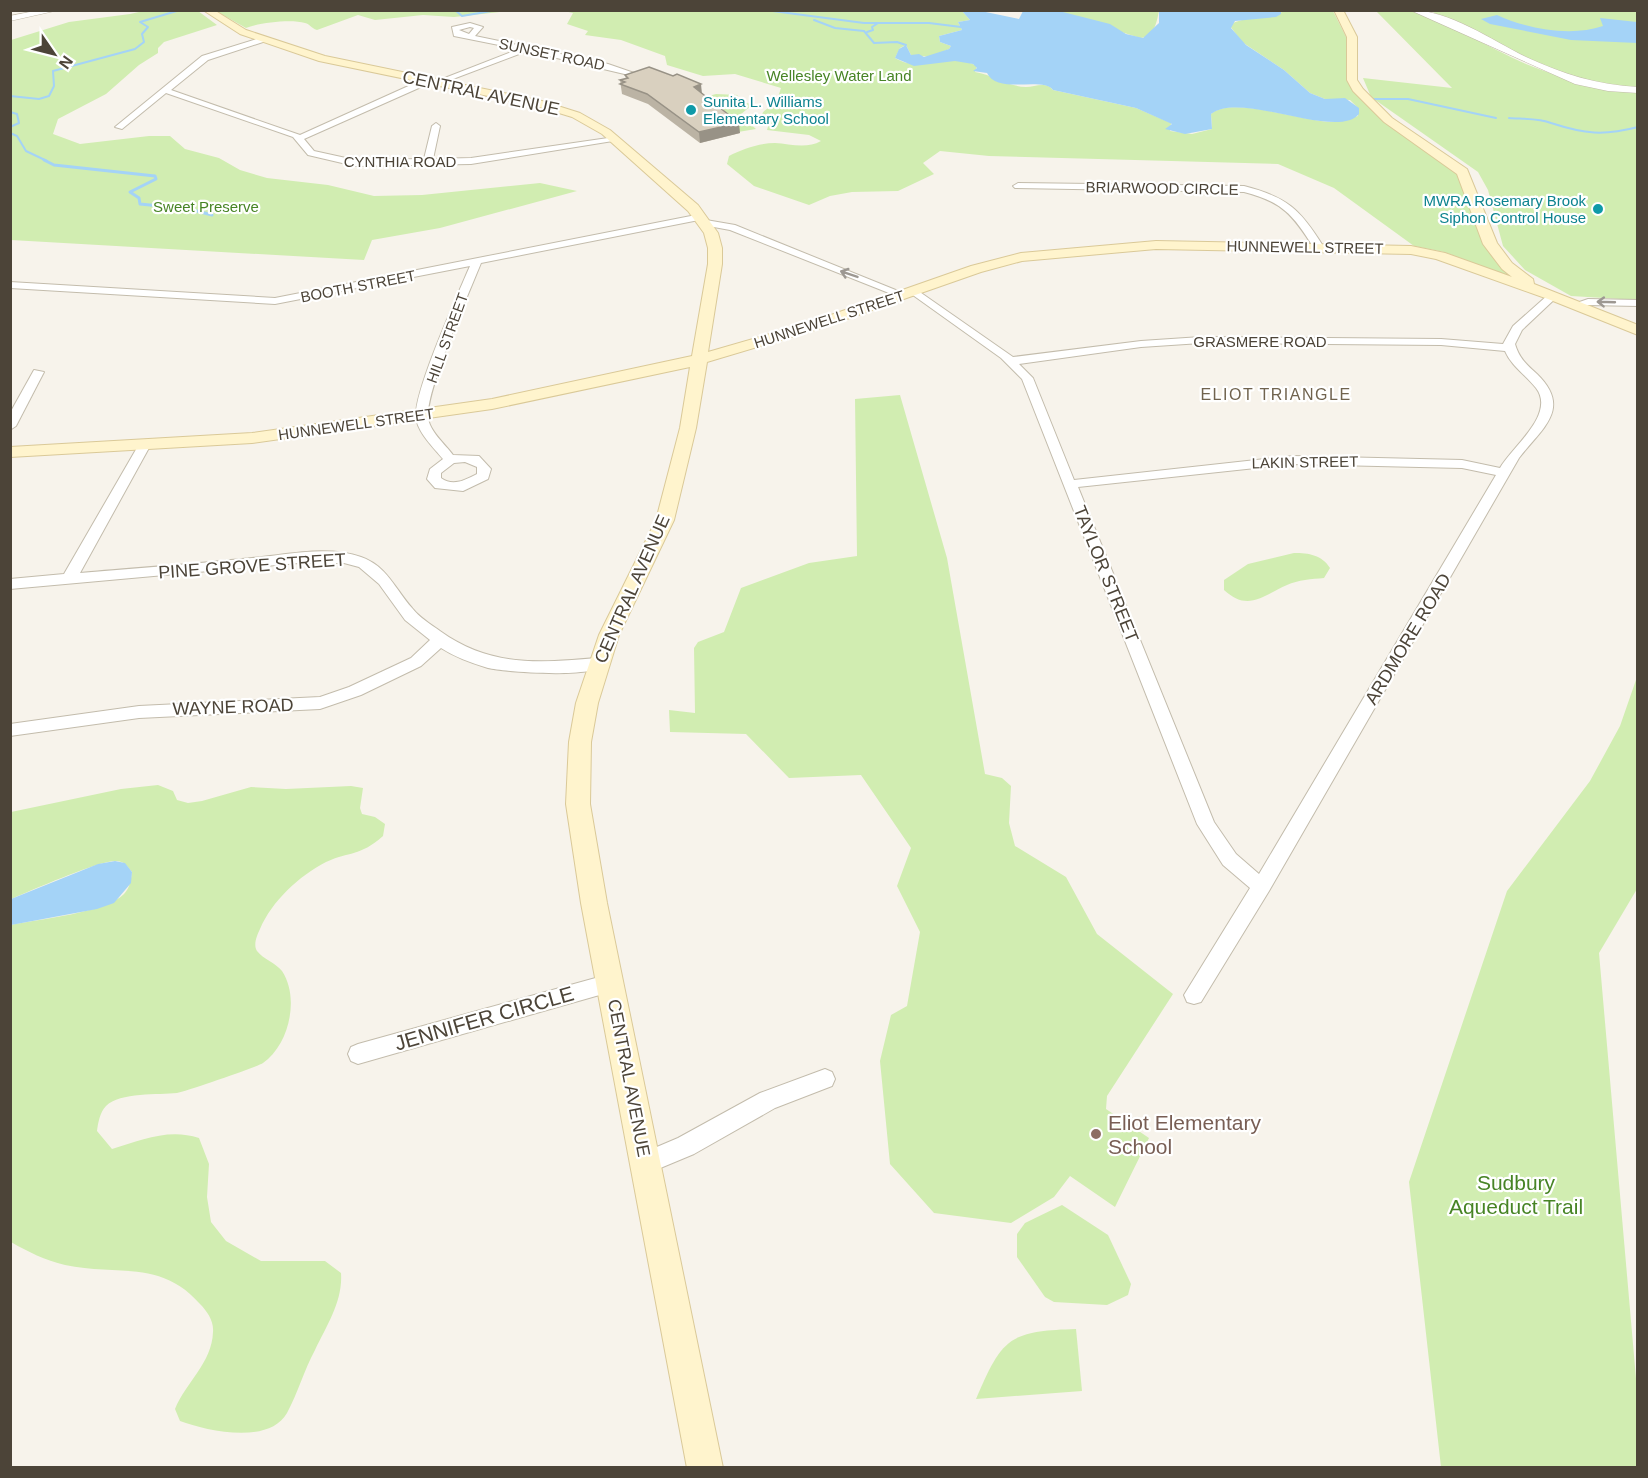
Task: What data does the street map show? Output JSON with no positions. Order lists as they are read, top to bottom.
{
  "streets": {
    "main road": ["CENTRAL AVENUE", "HUNNEWELL STREET"],
    "street": [
      "SUNSET ROAD",
      "CYNTHIA ROAD",
      "BRIARWOOD CIRCLE",
      "BOOTH STREET",
      "HILL STREET",
      "GRASMERE ROAD",
      "LAKIN STREET",
      "PINE GROVE STREET",
      "TAYLOR STREET",
      "ARDMORE ROAD",
      "WAYNE ROAD",
      "JENNIFER CIRCLE"
    ]
  },
  "crossings": [
    ["CENTRAL AVENUE", "CYNTHIA ROAD"],
    ["CENTRAL AVENUE", "HUNNEWELL STREET"],
    ["CENTRAL AVENUE", "BOOTH STREET"],
    ["CENTRAL AVENUE", "PINE GROVE STREET"],
    ["CENTRAL AVENUE", "TAYLOR STREET"],
    ["CENTRAL AVENUE", "JENNIFER CIRCLE"],
    ["BRIARWOOD CIRCLE", "HUNNEWELL STREET"],
    ["HUNNEWELL STREET", "HILL STREET"],
    ["HUNNEWELL STREET", "TAYLOR STREET"],
    ["BOOTH STREET", "HILL STREET"],
    ["BOOTH STREET", "TAYLOR STREET"],
    ["GRASMERE ROAD", "TAYLOR STREET"],
    ["GRASMERE ROAD", "ARDMORE ROAD"],
    ["LAKIN STREET", "TAYLOR STREET"],
    ["LAKIN STREET", "ARDMORE ROAD"],
    ["PINE GROVE STREET", "WAYNE ROAD"],
    ["TAYLOR STREET", "ARDMORE ROAD"]
  ],
  "districts": ["ELIOT TRIANGLE"],
  "parks": ["Wellesley Water Land", "Sweet Preserve", "Sudbury Aqueduct Trail"],
  "places": ["Sunita L. Williams Elementary School", "MWRA Rosemary Brook Siphon Control House", "Eliot Elementary School"],
  "north": "bottom right"
}
